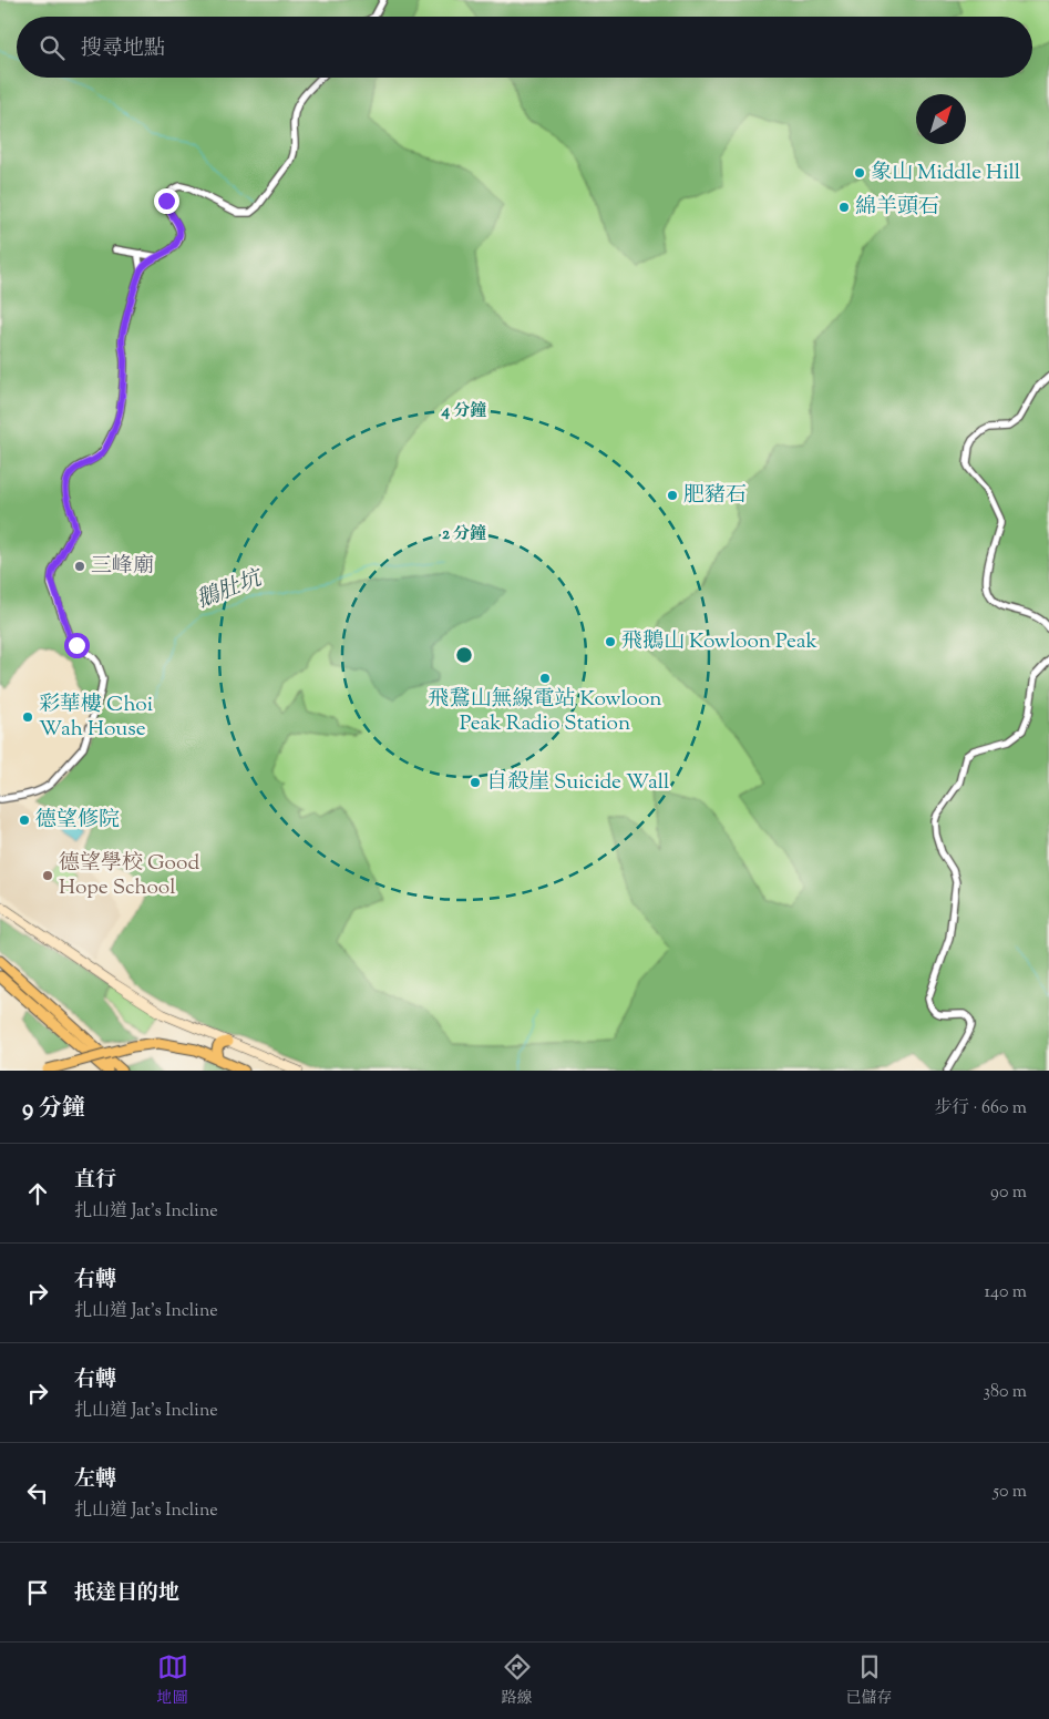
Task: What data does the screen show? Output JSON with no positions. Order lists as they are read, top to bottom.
{
  "water": ["鵝肚坑"],
  "places": [
    "象山 Middle Hill",
    "綿羊頭石",
    "肥豬石",
    "三峰廟",
    "飛鵝山 Kowloon Peak",
    "飛鵞山無線電站 Kowloon Peak Radio Station",
    "彩華樓 Choi Wah House",
    "自殺崖 Suicide Wall",
    "德望修院",
    "德望學校 Good Hope School"
  ],
  "north": "top right",
  "page": {
    "search": "搜尋地點",
    "heading": ["9 分鐘", "步行 · 660 m"],
    "list": [
      ["直行", "扎山道 Jat's Incline", "90 m"],
      ["右轉", "扎山道 Jat's Incline", "140 m"],
      ["右轉", "扎山道 Jat's Incline", "380 m"],
      ["左轉", "扎山道 Jat's Incline", "50 m"],
      "抵達目的地"
    ],
    "nav": ["地圖", "路線", "已儲存"]
  },
  "rings": ["4 分鐘", "2 分鐘"]
}
